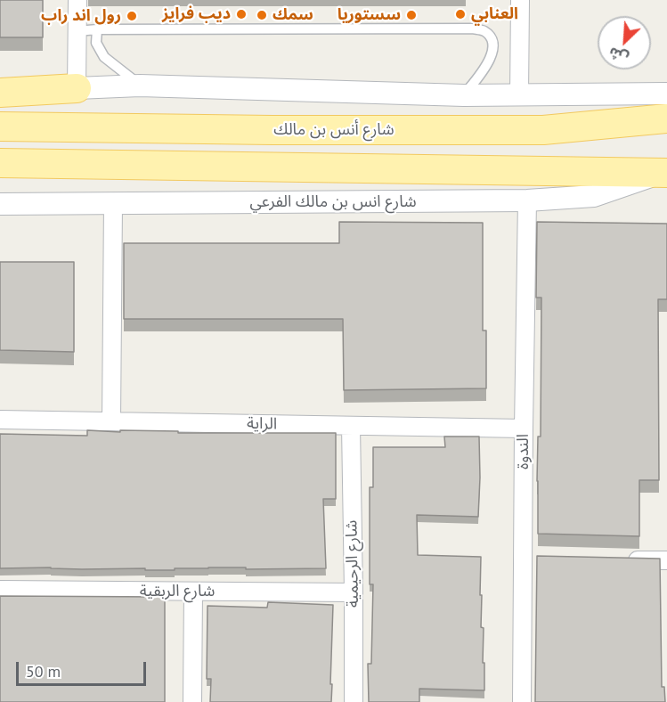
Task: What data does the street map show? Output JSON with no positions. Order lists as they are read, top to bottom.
{
  "streets": {
    "main road": ["شارع أنس بن مالك"],
    "street": [
      "شارع انس بن مالك الفرعي",
      "الراية",
      "الندوة",
      "شارع الرحيمية",
      "شارع الربقية"
    ]
  },
  "crossings": [
    ["شارع انس بن مالك الفرعي", "الندوة"],
    ["الراية", "الندوة"],
    ["الراية", "شارع الرحيمية"],
    ["شارع الرحيمية", "شارع الربقية"]
  ],
  "places": [
    "ديب فرايز",
    "العنابي",
    "سمك",
    "سستوريا",
    "رول اند راب"
  ],
  "scale_bar": "50 m",
  "north": "bottom left"
}
